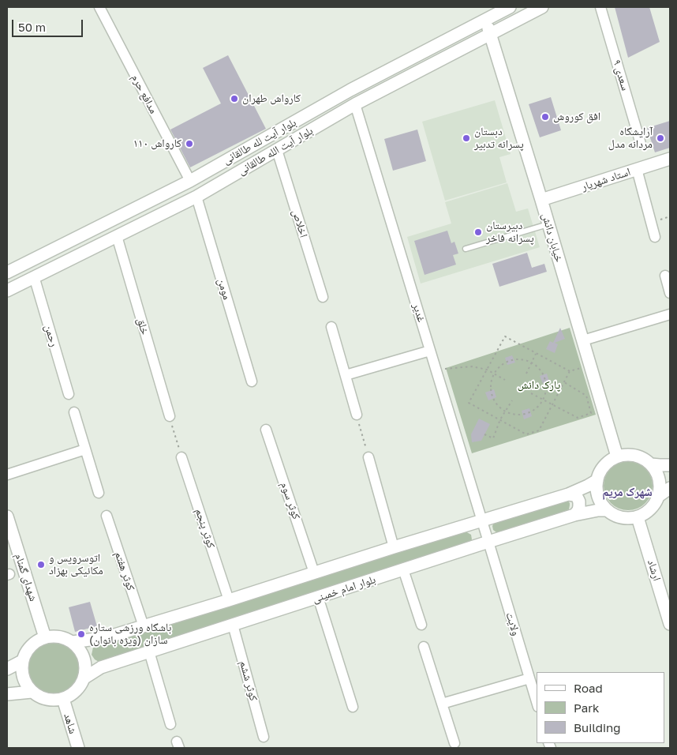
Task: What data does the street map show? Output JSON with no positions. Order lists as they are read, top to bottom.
{
  "streets": {
    "street": [
      "سعدی ۹",
      "مدافع حرم",
      "بلوار آیت لله طالقانی",
      "بلوار آیت الله طالقانی",
      "استاد شهریار",
      "اخلاص",
      "خیابان دانش",
      "مومن",
      "غدیر",
      "خلق",
      "رحمن",
      "کوثر سوم",
      "کوثر پنجم",
      "ارشاد",
      "کوثر هفتم",
      "شهدای گمنام",
      "بلوار امام خمینی",
      "ولایت",
      "کوثر ششم",
      "شاهد"
    ]
  },
  "crossings": [
    ["مدافع حرم", "بلوار آیت لله طالقانی"],
    ["بلوار آیت لله طالقانی", "خیابان دانش"],
    ["بلوار آیت الله طالقانی", "اخلاص"],
    ["بلوار آیت الله طالقانی", "خیابان دانش"],
    ["بلوار آیت الله طالقانی", "مومن"],
    ["بلوار آیت الله طالقانی", "غدیر"],
    ["بلوار آیت الله طالقانی", "خلق"],
    ["بلوار آیت الله طالقانی", "رحمن"],
    ["استاد شهریار", "خیابان دانش"],
    ["خیابان دانش", "ارشاد"],
    ["خیابان دانش", "بلوار امام خمینی"],
    ["غدیر", "ولایت"],
    ["ارشاد", "بلوار امام خمینی"],
    ["شهدای گمنام", "بلوار امام خمینی"],
    ["شهدای گمنام", "شاهد"],
    ["بلوار امام خمینی", "ولایت"],
    ["بلوار امام خمینی", "کوثر ششم"],
    ["بلوار امام خمینی", "شاهد"]
  ],
  "districts": ["شهرک مریم"],
  "parks": ["پارک دانش"],
  "places": [
    "کارواش طهران",
    "افق کوروش",
    "دبستان پسرانه تدبیر",
    "آرایشگاه مردانه مدل",
    "کارواش ۱۱۰",
    "دبیرستان پسرانه فاخر",
    "اتوسرویس و مکانیکی بهزاد",
    "باشگاه ورزشی ستاره سازان (ویژه بانوان)"
  ],
  "legend": ["Road", "Park", "Building"],
  "scale_bar": "50 m"
}
